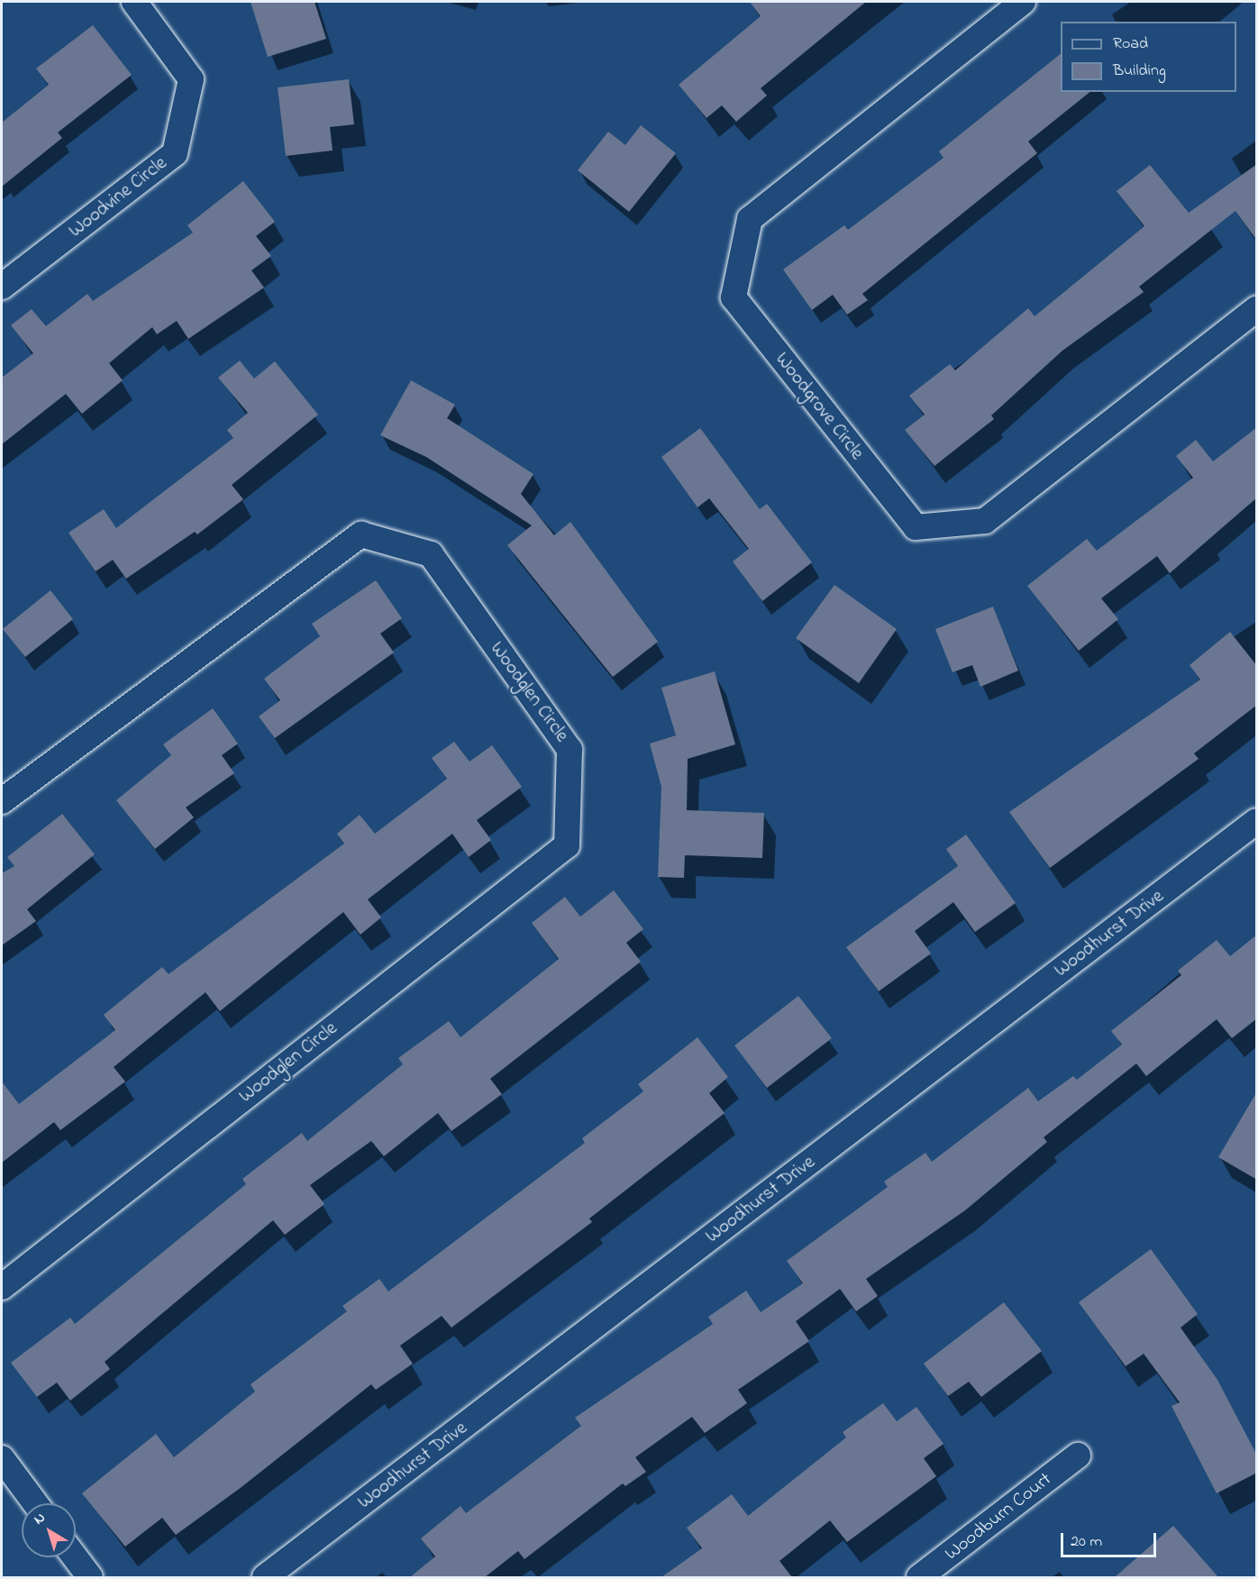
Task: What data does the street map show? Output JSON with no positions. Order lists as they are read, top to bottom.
{
  "streets": {
    "street": [
      "Woodvine Circle",
      "Woodgrove Circle",
      "Woodglen Circle",
      "Woodhurst Drive",
      "Woodburn Court"
    ]
  },
  "legend": ["Road", "Building"],
  "scale_bar": "20 m",
  "north": "top left"
}
